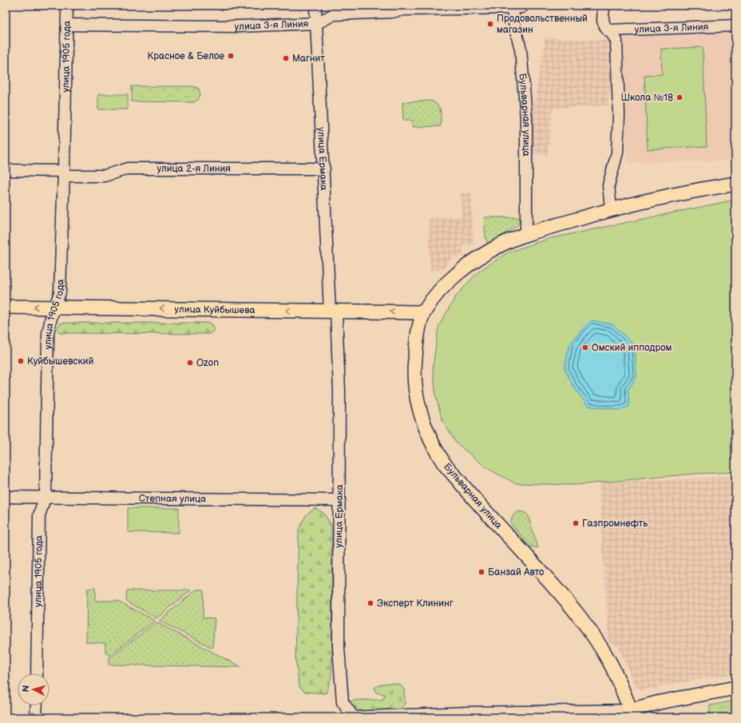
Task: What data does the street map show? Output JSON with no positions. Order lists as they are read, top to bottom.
{
  "streets": {
    "main road": ["Бульварная улица", "улица Куйбышева"],
    "street": [
      "улица 3-я Линия",
      "улица 1905 года",
      "улица Ермака",
      "улица 2-я Линия",
      "Степная улица"
    ]
  },
  "crossings": [
    ["улица 3-я Линия", "улица 1905 года"],
    ["улица 3-я Линия", "Бульварная улица"],
    ["улица 3-я Линия", "улица Ермака"],
    ["улица 1905 года", "улица 2-я Линия"],
    ["улица 1905 года", "улица Куйбышева"],
    ["улица 1905 года", "Степная улица"],
    ["Бульварная улица", "улица Куйбышева"],
    ["улица Ермака", "улица 2-я Линия"],
    ["улица Ермака", "улица Куйбышева"],
    ["улица Ермака", "Степная улица"]
  ],
  "one_way": ["улица Куйбышева"],
  "places": [
    "Продовольственный магазин",
    "Красное & Белое",
    "Магнит",
    "Школа №18",
    "Омский ипподром",
    "Куйбышевский",
    "Ozon",
    "Газпромнефть",
    "Банзай Авто",
    "Эксперт Клининг"
  ],
  "north": "left"
}
